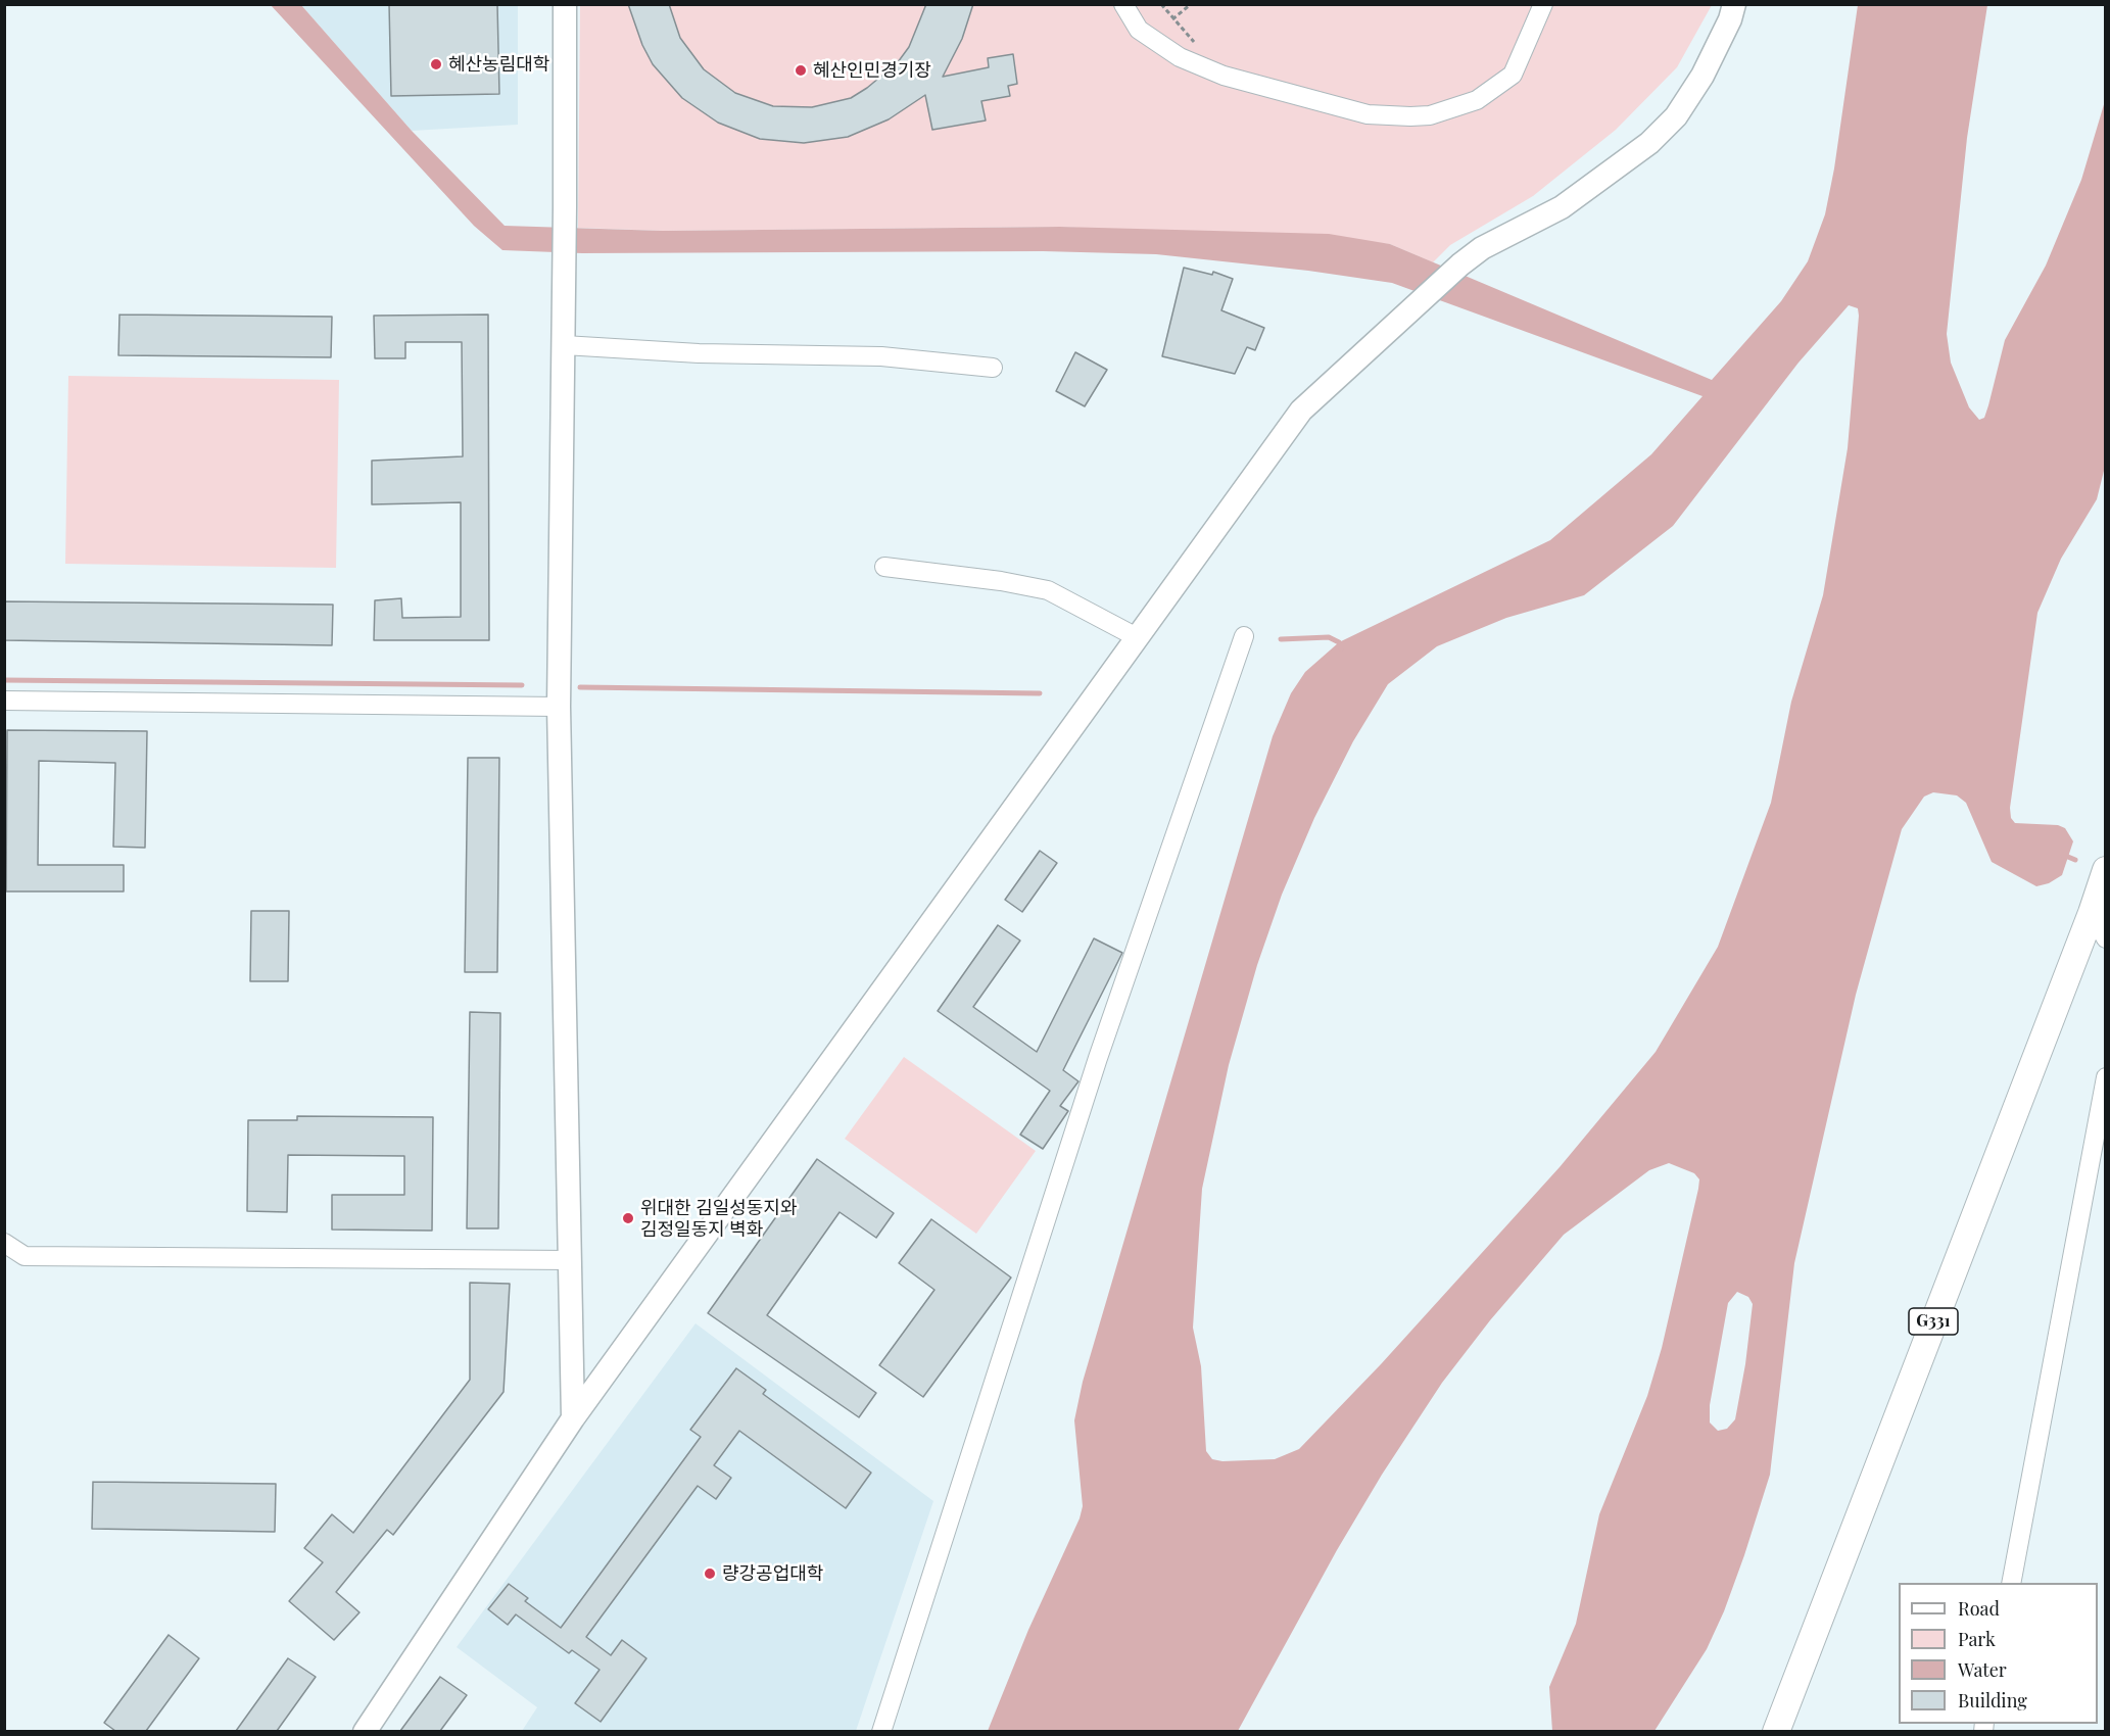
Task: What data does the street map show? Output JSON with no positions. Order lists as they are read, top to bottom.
{
  "streets": {
    "highway": ["G331"]
  },
  "places": [
    "혜산농림대학",
    "혜산인민경기장",
    "위대한 김일성동지와 김정일동지 벽화",
    "량강공업대학"
  ],
  "legend": [
    "Road",
    "Park",
    "Water",
    "Building"
  ]
}
